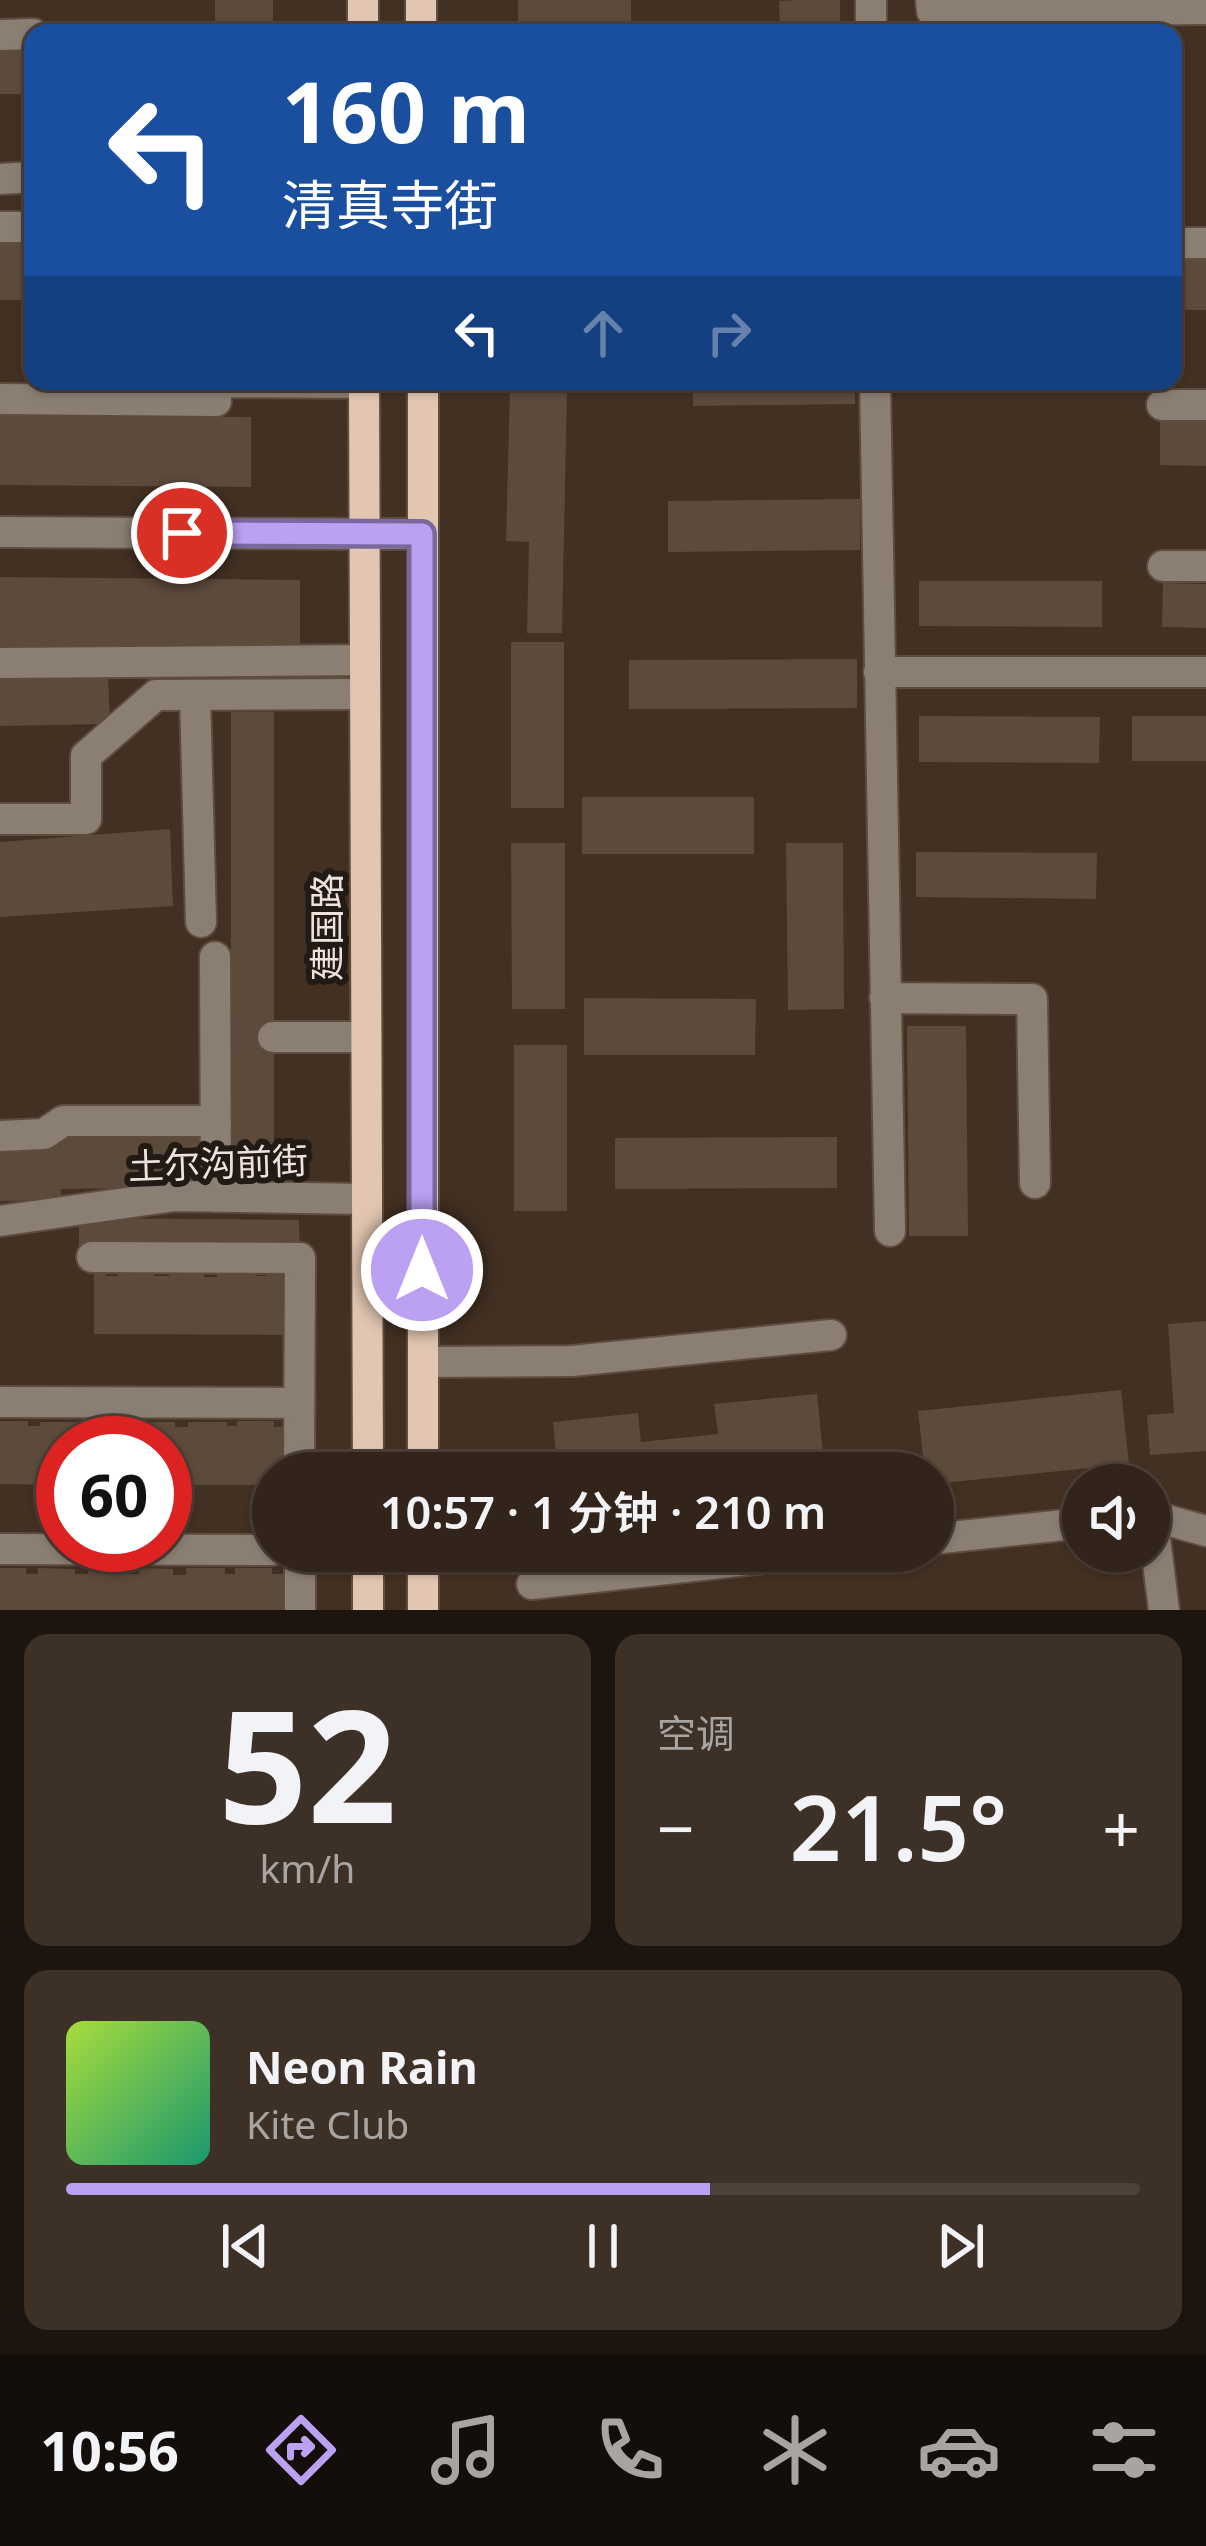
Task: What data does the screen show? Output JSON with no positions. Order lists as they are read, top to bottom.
{
  "streets": {
    "main road": ["建国路"],
    "street": ["土尔沟前街"]
  },
  "crossings": [
    ["建国路", "土尔沟前街"]
  ],
  "page": {
    "turn": ["160 m", "清真寺街"],
    "limit": "60",
    "trip": "10:57 · 1 分钟 · 210 m",
    "tile": [
      ["52", "km/h"],
      "空调"
    ],
    "heat": ["−", "21.5°", "+"],
    "song": ["Neon Rain", "Kite Club"],
    "tabs": "10:56"
  }
}
